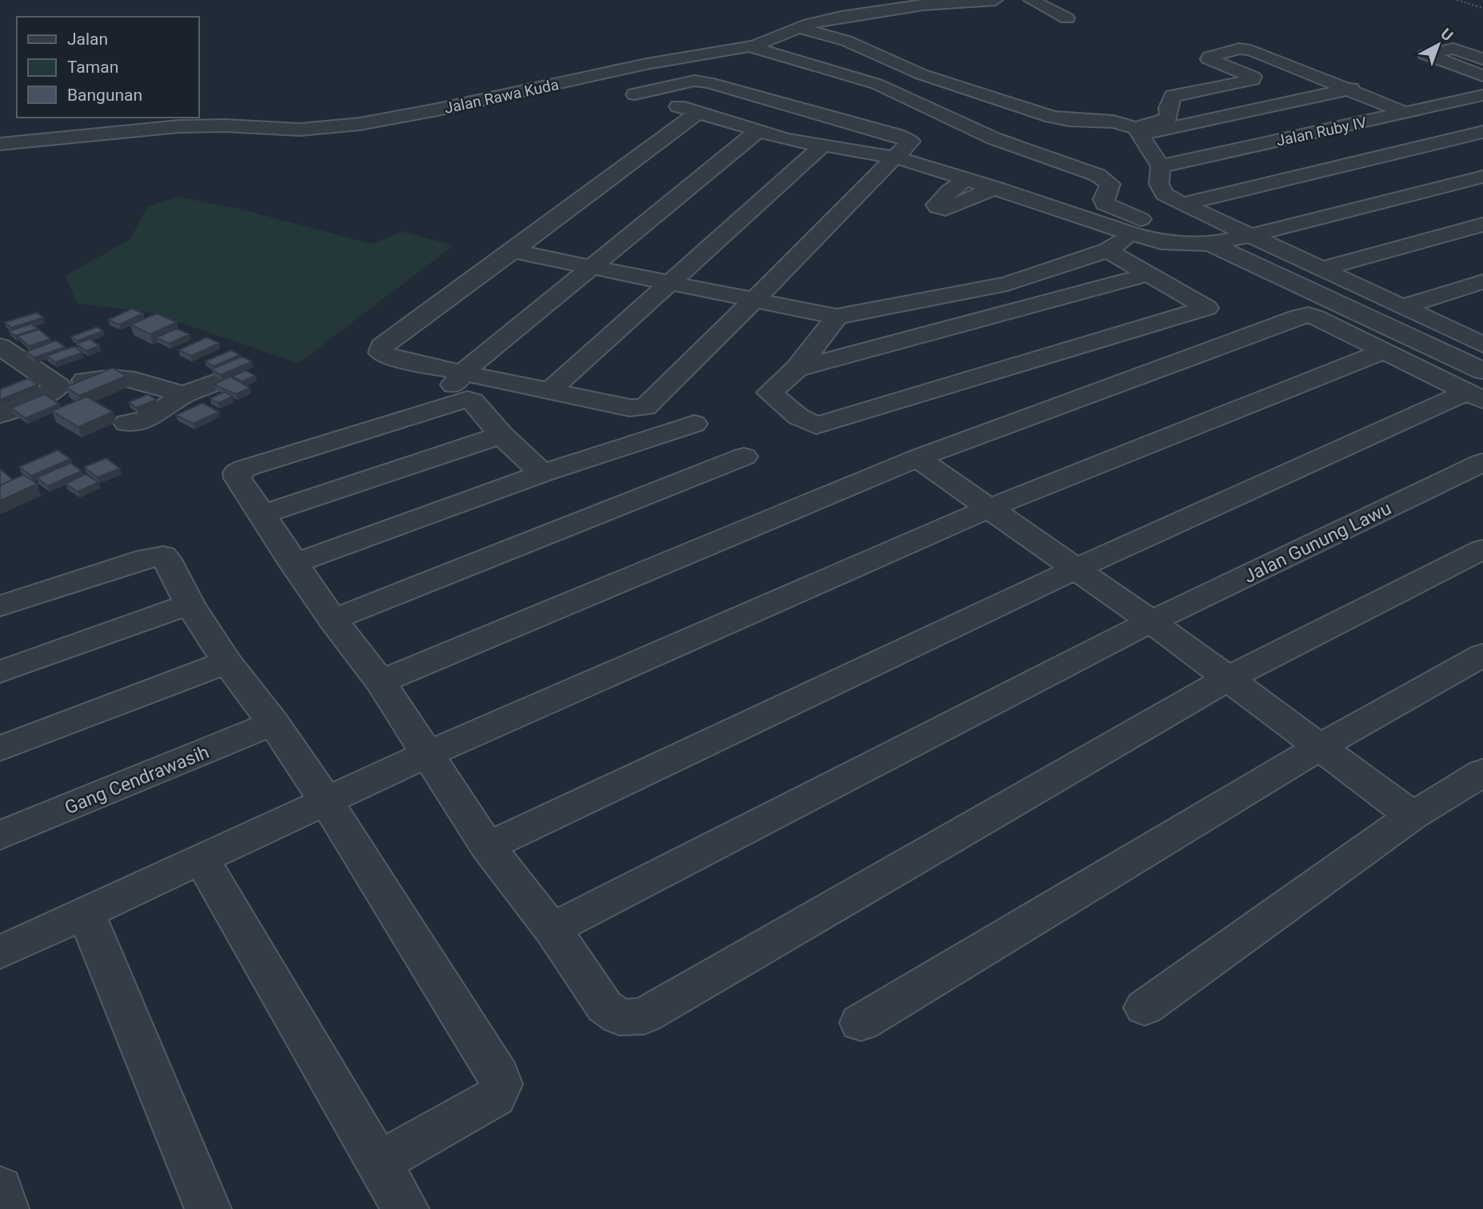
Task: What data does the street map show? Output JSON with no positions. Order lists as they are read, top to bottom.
{
  "streets": {
    "street": [
      "Jalan Rawa Kuda",
      "Jalan Ruby IV",
      "Jalan Gunung Lawu",
      "Gang Cendrawasih"
    ]
  },
  "legend": ["Jalan", "Taman", "Bangunan"],
  "north": "top right"
}
